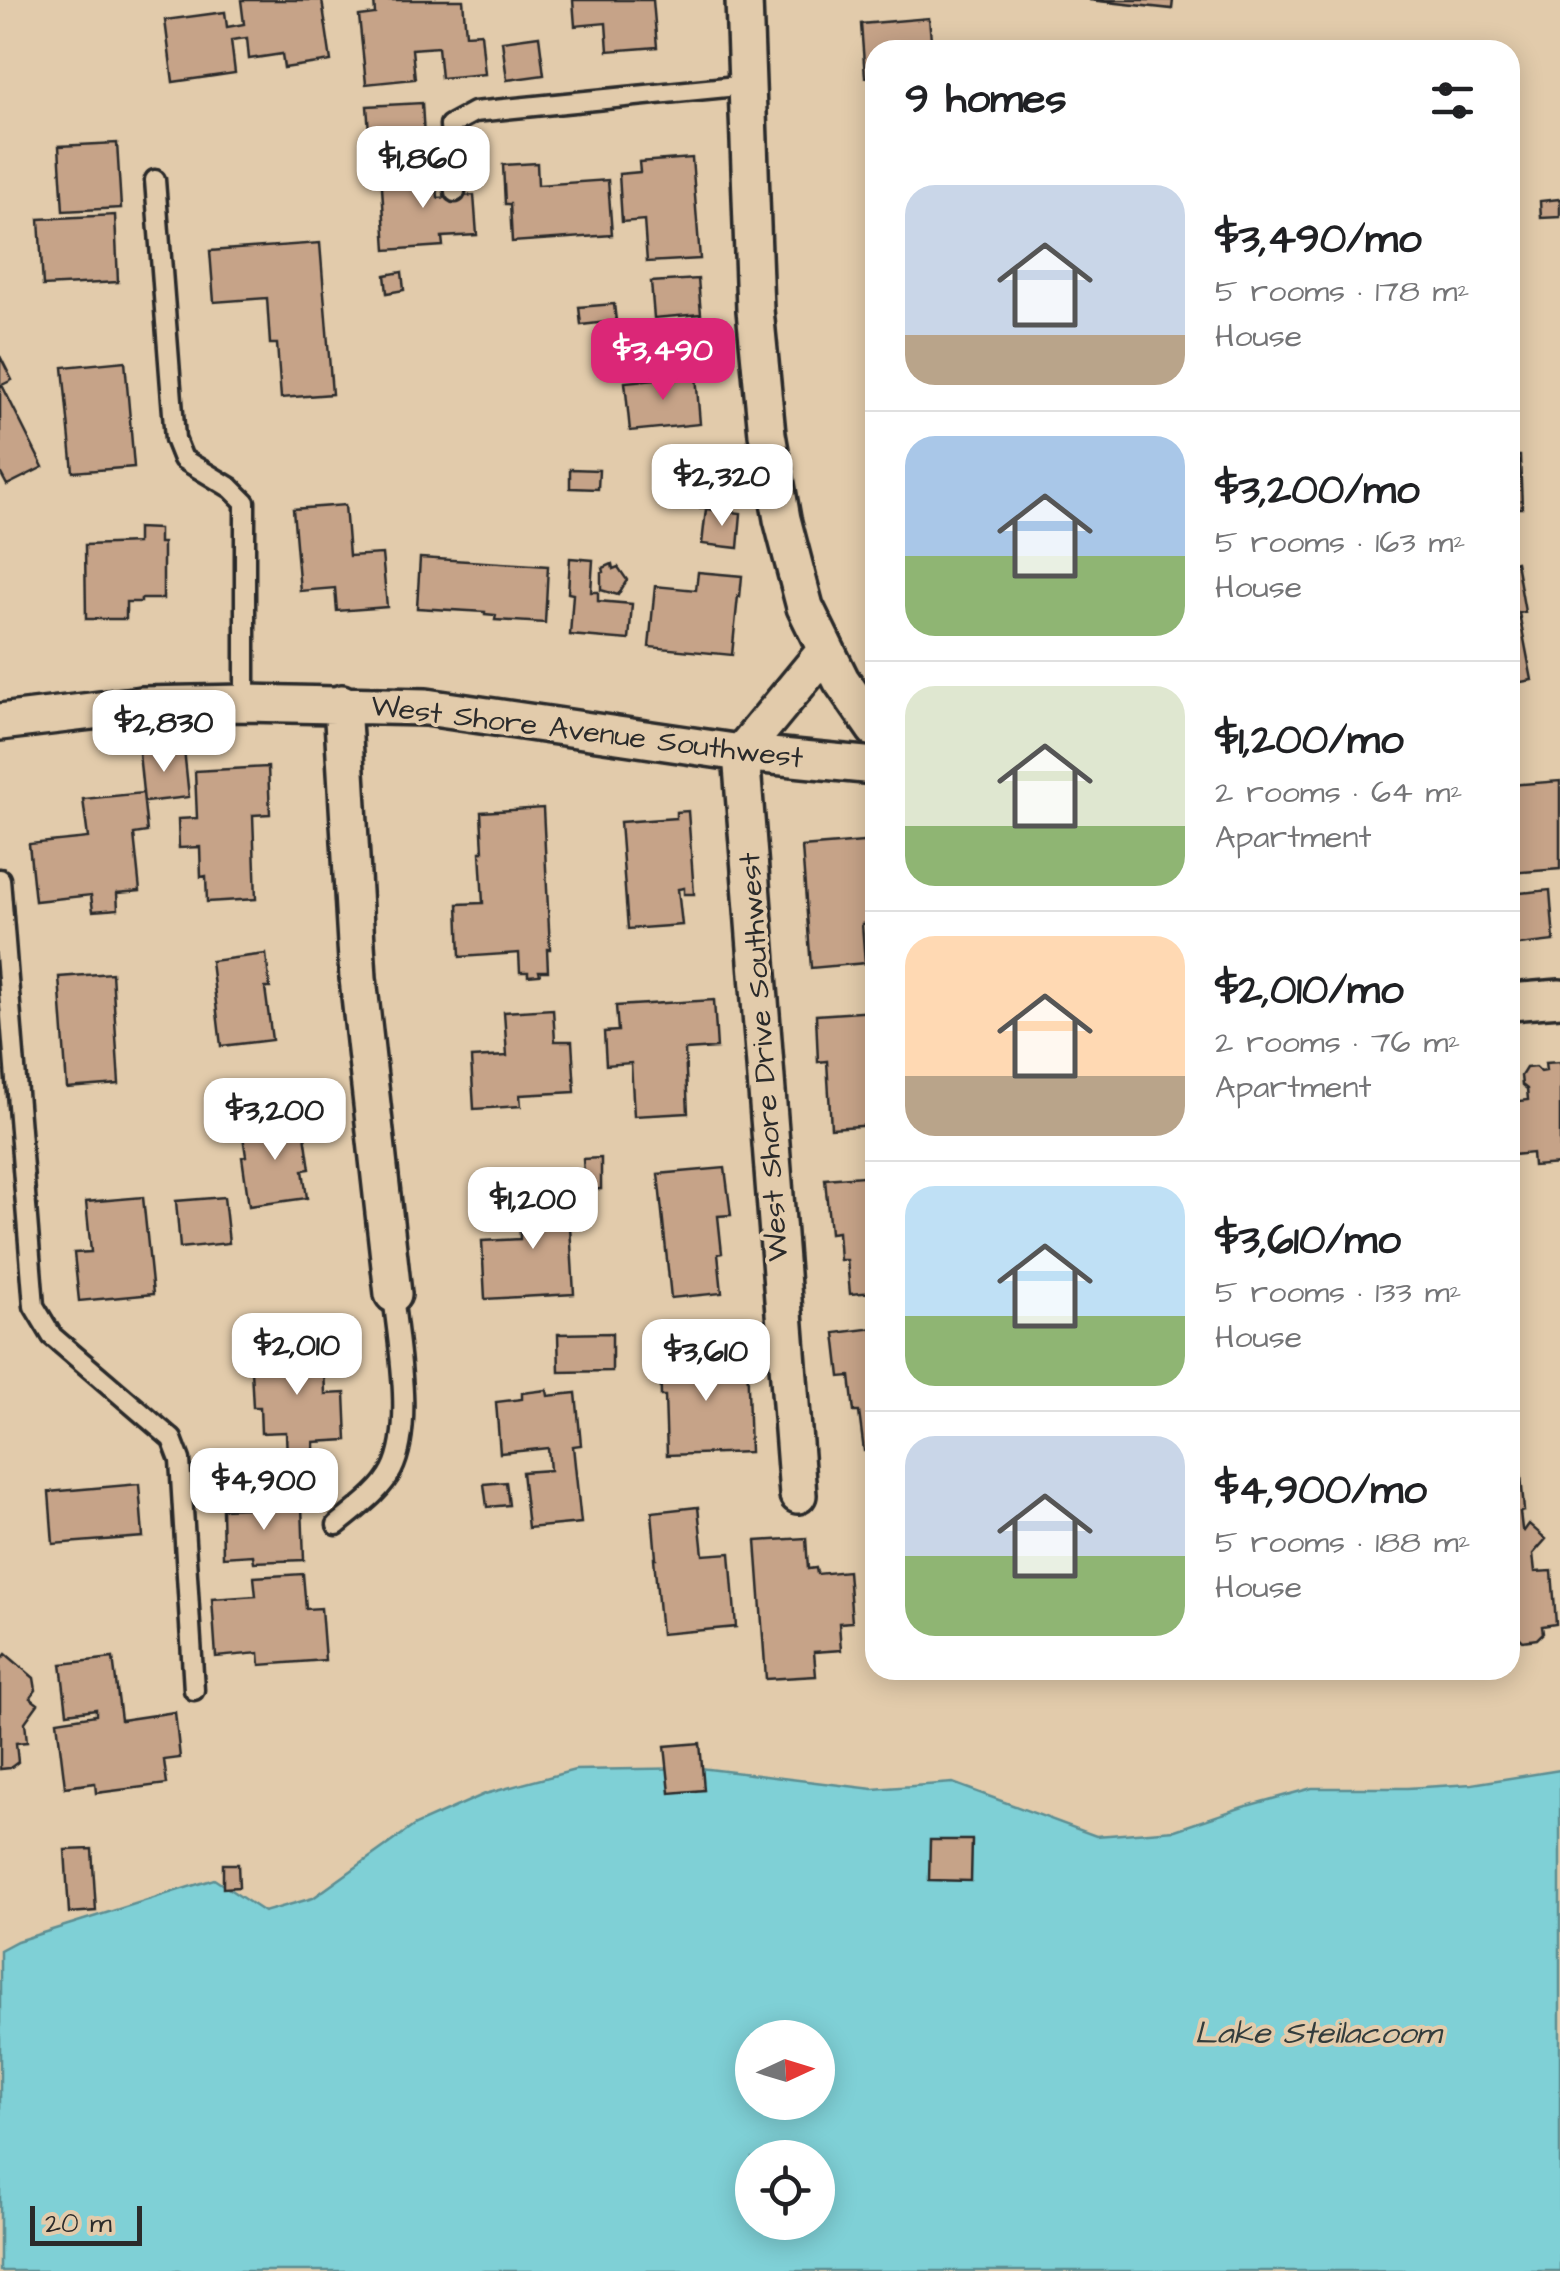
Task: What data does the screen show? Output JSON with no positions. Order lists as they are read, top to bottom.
{
  "streets": {
    "street": ["West Shore Avenue Southwest", "West Shore Drive Southwest"]
  },
  "crossings": [
    ["West Shore Avenue Southwest", "West Shore Drive Southwest"]
  ],
  "water": ["Lake Steilacoom"],
  "scale_bar": "20 m",
  "north": "right",
  "page": {
    "heading": "9 homes",
    "price": [
      "$1,860",
      "$3,490",
      "$2,320",
      "$2,830",
      "$3,200",
      "$1,200",
      "$2,010",
      "$3,610",
      "$4,900"
    ],
    "list": [
      {
        "name": "$3,490/mo",
        "note": "5 rooms · 178 m² · House"
      },
      {
        "name": "$3,200/mo",
        "note": "5 rooms · 163 m² · House"
      },
      {
        "name": "$1,200/mo",
        "note": "2 rooms · 64 m² · Apartment"
      },
      {
        "name": "$2,010/mo",
        "note": "2 rooms · 76 m² · Apartment"
      },
      {
        "name": "$3,610/mo",
        "note": "5 rooms · 133 m² · House"
      },
      {
        "name": "$4,900/mo",
        "note": "5 rooms · 188 m² · House"
      }
    ],
    "scale": "20 m"
  }
}
